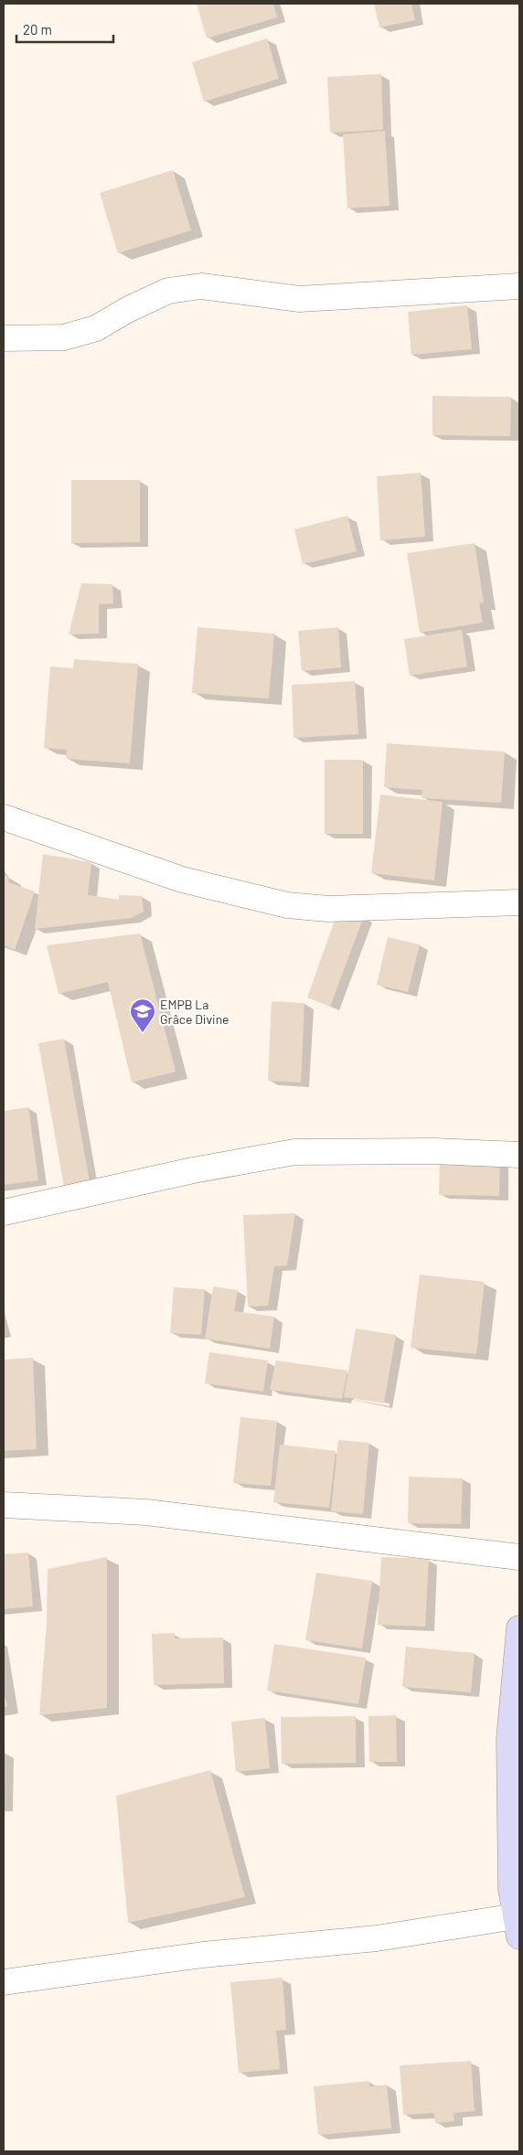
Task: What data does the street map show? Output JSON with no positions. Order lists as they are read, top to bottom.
{
  "places": {
    "school or university": ["EMPB La Grâce Divine"]
  },
  "scale_bar": "20 m"
}
